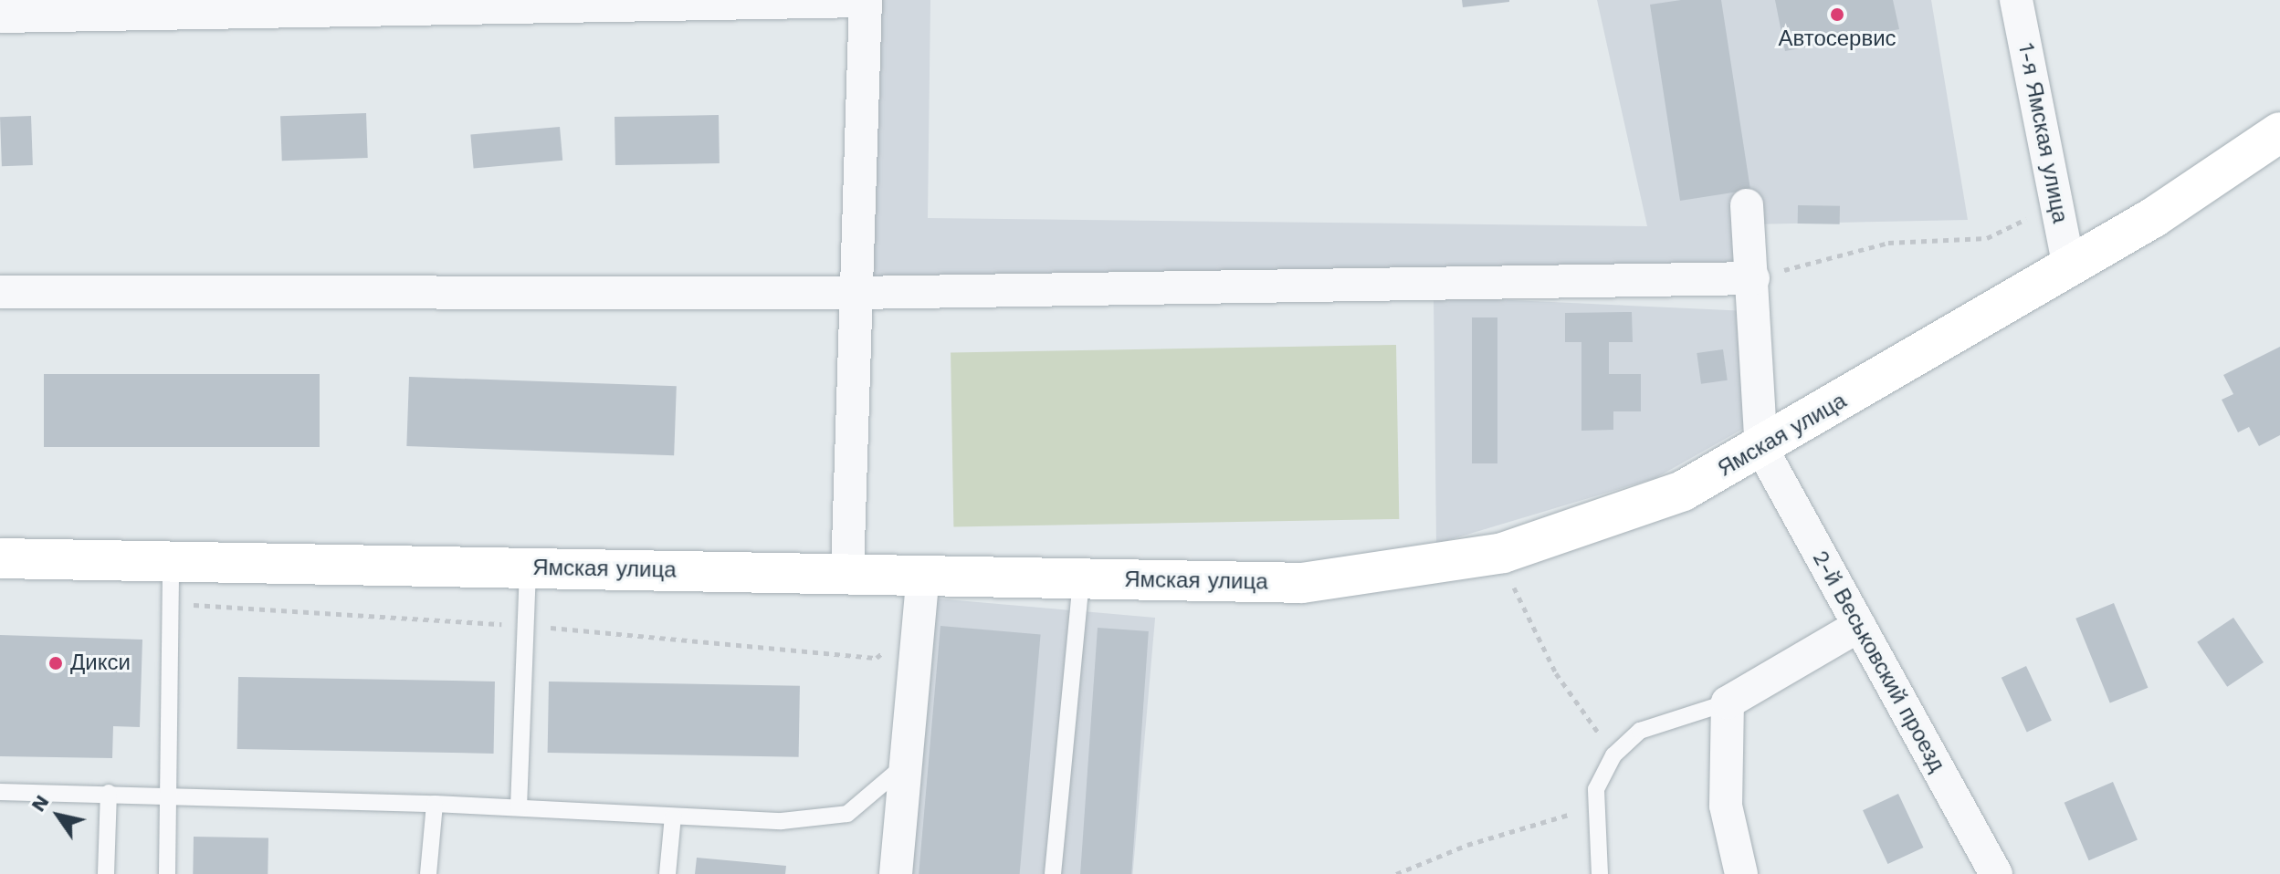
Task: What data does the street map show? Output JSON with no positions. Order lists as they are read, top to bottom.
{
  "streets": {
    "street": ["1-я Ямская улица", "Ямская улица", "2-й Веськовский проезд"]
  },
  "crossings": [
    ["1-я Ямская улица", "Ямская улица"],
    ["Ямская улица", "2-й Веськовский проезд"]
  ],
  "places": ["Автосервис", "Дикси"],
  "north": "top left"
}
